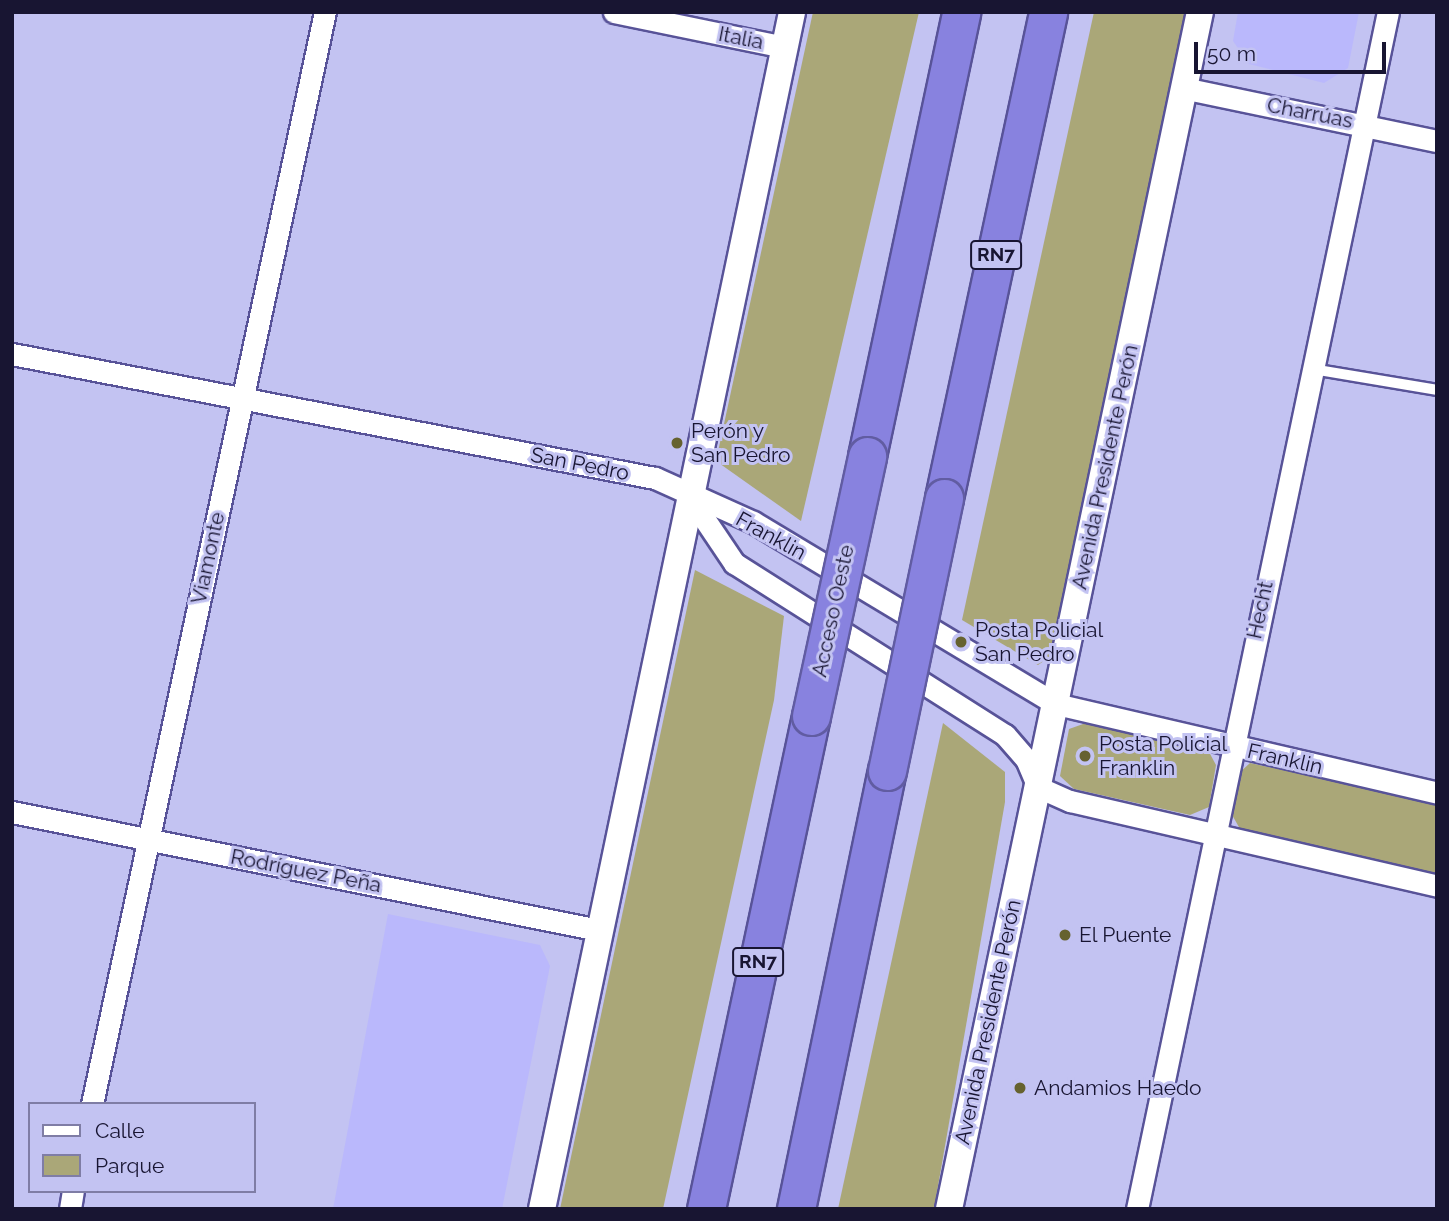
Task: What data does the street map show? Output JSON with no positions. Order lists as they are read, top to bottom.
{
  "streets": {
    "highway": ["RN7", "Acceso Oeste"],
    "street": [
      "Italia",
      "Charrúas",
      "San Pedro",
      "Avenida Presidente Perón",
      "Franklin",
      "Viamonte",
      "Hecht",
      "Rodríguez Peña"
    ]
  },
  "crossings": [
    ["Charrúas", "Avenida Presidente Perón"],
    ["Charrúas", "Hecht"],
    ["San Pedro", "Avenida Presidente Perón"],
    ["San Pedro", "Franklin"],
    ["San Pedro", "Viamonte"],
    ["Avenida Presidente Perón", "Franklin"],
    ["Franklin", "Hecht"],
    ["Viamonte", "Rodríguez Peña"]
  ],
  "places": [
    "Perón y San Pedro",
    "Posta Policial San Pedro",
    "Posta Policial Franklin",
    "El Puente",
    "Andamios Haedo"
  ],
  "legend": ["Calle", "Parque"],
  "scale_bar": "50 m"
}
